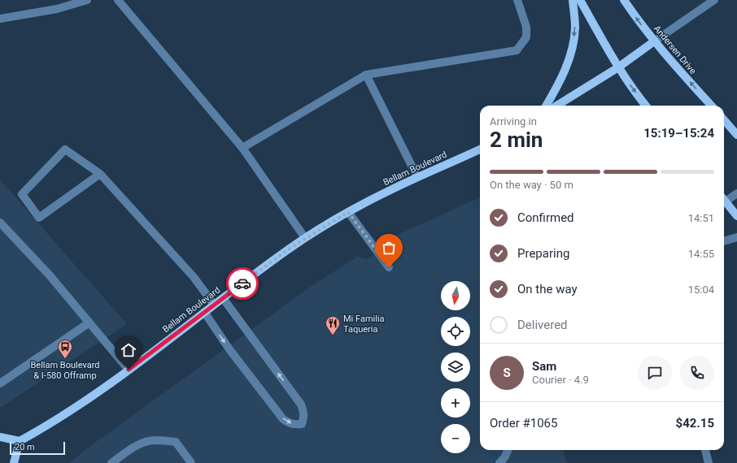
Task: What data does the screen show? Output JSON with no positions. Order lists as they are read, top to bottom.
{
  "streets": {
    "main road": ["Andersen Drive", "Bellam Boulevard"]
  },
  "places": {
    "restaurant": ["Mi Familia Taqueria"],
    "bus stop": ["Bellam Boulevard & I-580 Offramp"]
  },
  "scale_bar": "20 m",
  "north": "bottom",
  "page": {
    "heading": ["2 min", "Arriving in", "15:19–15:24"],
    "panel": [
      "Sam",
      "Courier · 4.9",
      "Order #1065",
      "$42.15"
    ],
    "bar": "On the way · 50 m",
    "list": [
      ["Confirmed", "14:51"],
      ["Preparing", "14:55"],
      ["On the way", "15:04"],
      "Delivered"
    ],
    "map_buttons": ["+", "−"],
    "round": "S",
    "scale": "20 m"
  }
}
